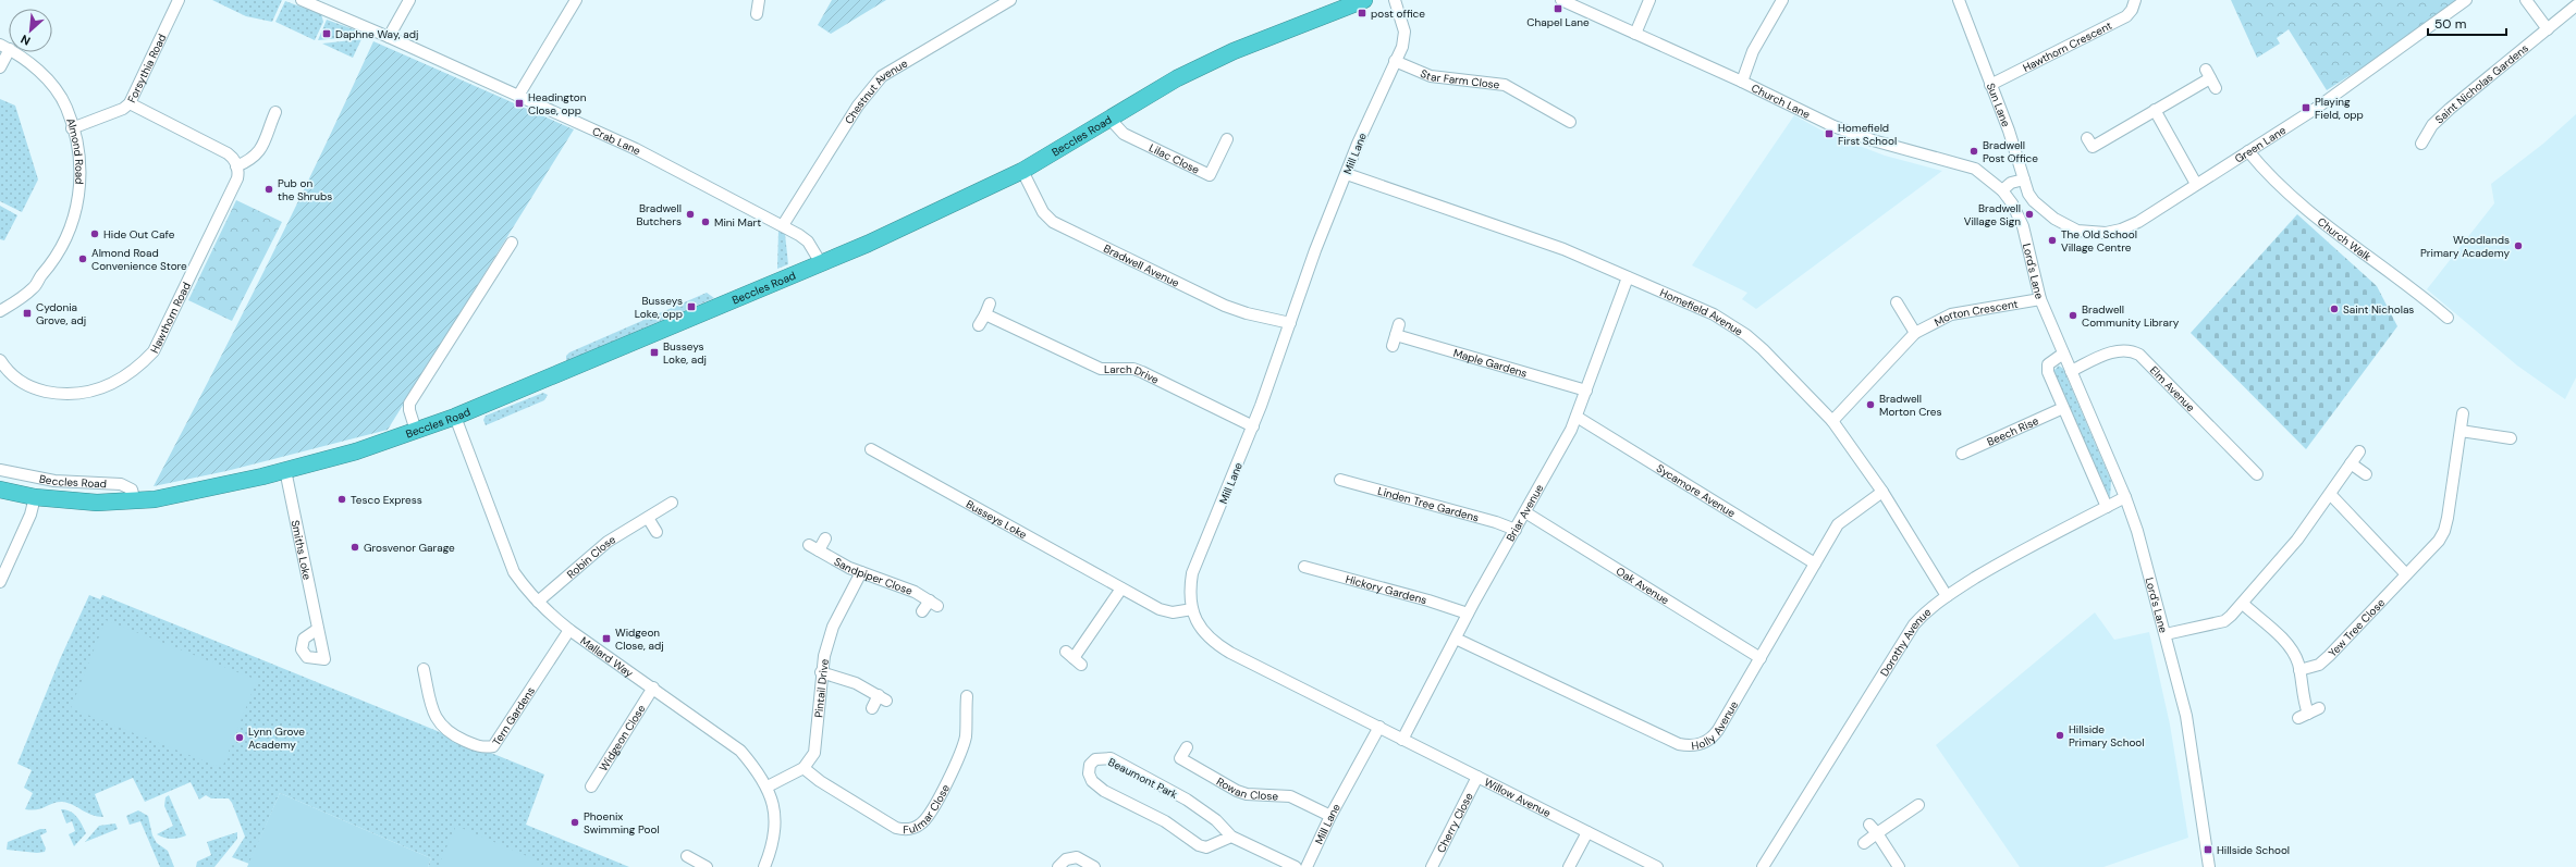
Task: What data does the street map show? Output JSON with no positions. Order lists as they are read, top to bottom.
{
  "streets": {
    "highway": ["Beccles Road"],
    "street": [
      "Hawthorn Crescent",
      "Forsythia Road",
      "Star Farm Close",
      "Saint Nicholas Gardens",
      "Chestnut Avenue",
      "Church Lane",
      "Sun Lane",
      "Crab Lane",
      "Green Lane",
      "Almond Road",
      "Mill Lane",
      "Lilac Close",
      "Church Walk",
      "Bradwell Avenue",
      "Lord's Lane",
      "Homefield Avenue",
      "Morton Crescent",
      "Hawthorn Road",
      "Maple Gardens",
      "Larch Drive",
      "Elm Avenue",
      "Beech Rise",
      "Sycamore Avenue",
      "Linden Tree Gardens",
      "Briar Avenue",
      "Busseys Loke",
      "Smiths Loke",
      "Robin Close",
      "Sandpiper Close",
      "Oak Avenue",
      "Hickory Gardens",
      "Yew Tree Close",
      "Dorothy Avenue",
      "Mallard Way",
      "Pintail Drive",
      "Tern Gardens",
      "Holly Avenue",
      "Widgeon Close",
      "Beaumont Park",
      "Rowan Close",
      "Willow Avenue",
      "Fulmar Close",
      "Cherry Close"
    ]
  },
  "crossings": [
    ["Hawthorn Crescent", "Sun Lane"],
    ["Forsythia Road", "Almond Road"],
    ["Star Farm Close", "Mill Lane"],
    ["Chestnut Avenue", "Crab Lane"],
    ["Church Lane", "Lord's Lane"],
    ["Sun Lane", "Green Lane"],
    ["Beccles Road", "Crab Lane"],
    ["Beccles Road", "Lilac Close"],
    ["Beccles Road", "Bradwell Avenue"],
    ["Beccles Road", "Smiths Loke"],
    ["Beccles Road", "Mallard Way"],
    ["Green Lane", "Church Walk"],
    ["Mill Lane", "Bradwell Avenue"],
    ["Mill Lane", "Homefield Avenue"],
    ["Mill Lane", "Larch Drive"],
    ["Mill Lane", "Busseys Loke"],
    ["Mill Lane", "Rowan Close"],
    ["Mill Lane", "Willow Avenue"],
    ["Lord's Lane", "Morton Crescent"],
    ["Lord's Lane", "Elm Avenue"],
    ["Lord's Lane", "Dorothy Avenue"],
    ["Homefield Avenue", "Morton Crescent"],
    ["Homefield Avenue", "Briar Avenue"],
    ["Homefield Avenue", "Dorothy Avenue"],
    ["Homefield Avenue", "Holly Avenue"],
    ["Maple Gardens", "Briar Avenue"],
    ["Sycamore Avenue", "Briar Avenue"],
    ["Sycamore Avenue", "Holly Avenue"],
    ["Linden Tree Gardens", "Briar Avenue"],
    ["Briar Avenue", "Oak Avenue"],
    ["Briar Avenue", "Hickory Gardens"],
    ["Briar Avenue", "Holly Avenue"],
    ["Briar Avenue", "Willow Avenue"],
    ["Robin Close", "Mallard Way"],
    ["Sandpiper Close", "Pintail Drive"],
    ["Oak Avenue", "Holly Avenue"],
    ["Mallard Way", "Tern Gardens"],
    ["Mallard Way", "Widgeon Close"],
    ["Pintail Drive", "Fulmar Close"],
    ["Willow Avenue", "Cherry Close"]
  ],
  "places": {
    "transit": [
      "Chapel Lane",
      "post office",
      "Daphne Way, adj",
      "Headington Close, opp",
      "Playing Field, opp",
      "Homefield First School",
      "Busseys Loke, opp",
      "Cydonia Grove, adj",
      "Busseys Loke, adj",
      "Widgeon Close, adj",
      "Hillside School"
    ],
    "other": [
      "Bradwell Post Office",
      "Pub on the Shrubs",
      "Bradwell Butchers",
      "Bradwell Village Sign",
      "Mini Mart",
      "Hide Out Cafe",
      "The Old School Village Centre",
      "Woodlands Primary Academy",
      "Almond Road Convenience Store",
      "Saint Nicholas",
      "Bradwell Community Library",
      "Bradwell Morton Cres",
      "Tesco Express",
      "Grosvenor Garage",
      "Hillside Primary School",
      "Lynn Grove Academy",
      "Phoenix Swimming Pool"
    ]
  },
  "scale_bar": "50 m",
  "north": "bottom left"
}
